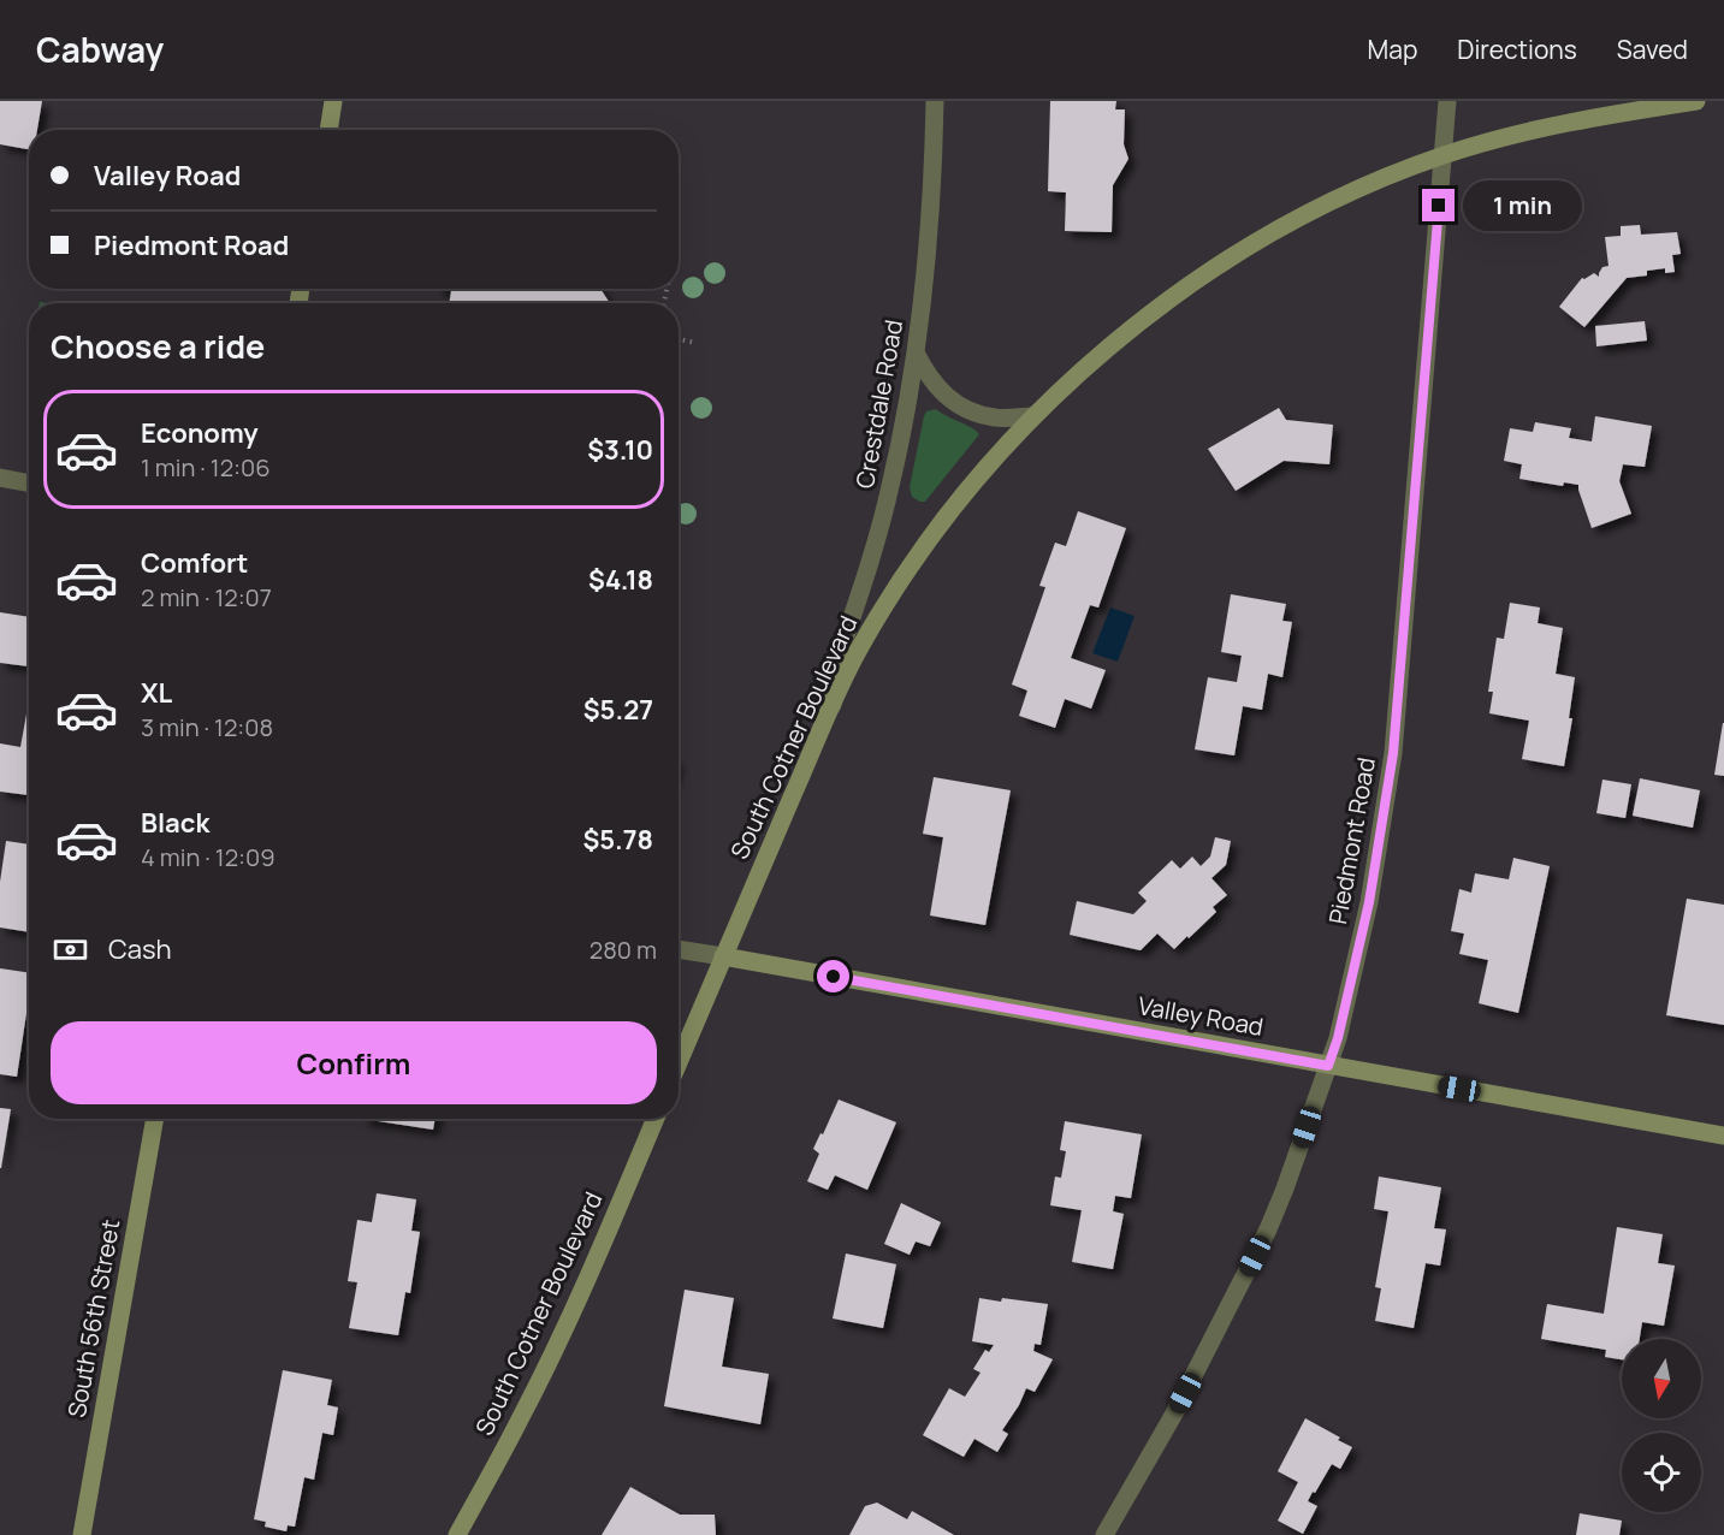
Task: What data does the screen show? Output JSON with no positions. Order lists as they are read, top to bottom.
{
  "streets": {
    "main road": ["South Cotner Boulevard", "Valley Road", "South 56th Street"],
    "street": ["Crestdale Road", "Piedmont Road"]
  },
  "crossings": [
    ["Crestdale Road", "South Cotner Boulevard"],
    ["South Cotner Boulevard", "Piedmont Road"],
    ["South Cotner Boulevard", "Valley Road"],
    ["Piedmont Road", "Valley Road"]
  ],
  "north": "bottom",
  "page": {
    "header": "Cabway",
    "nav": ["Map", "Directions", "Saved"],
    "banner": ["Valley Road", "Piedmont Road"],
    "bubble": "1 min",
    "heading": "Choose a ride",
    "list": [
      {
        "name": "Economy",
        "note": "1 min · 12:06",
        "value": "$3.10"
      },
      {
        "name": "Comfort",
        "note": "2 min · 12:07",
        "value": "$4.18"
      },
      {
        "name": "XL",
        "note": "3 min · 12:08",
        "value": "$5.27"
      },
      {
        "name": "Black",
        "note": "4 min · 12:09",
        "value": "$5.78"
      }
    ],
    "pay": ["Cash", "280 m"],
    "buttons": "Confirm"
  }
}
